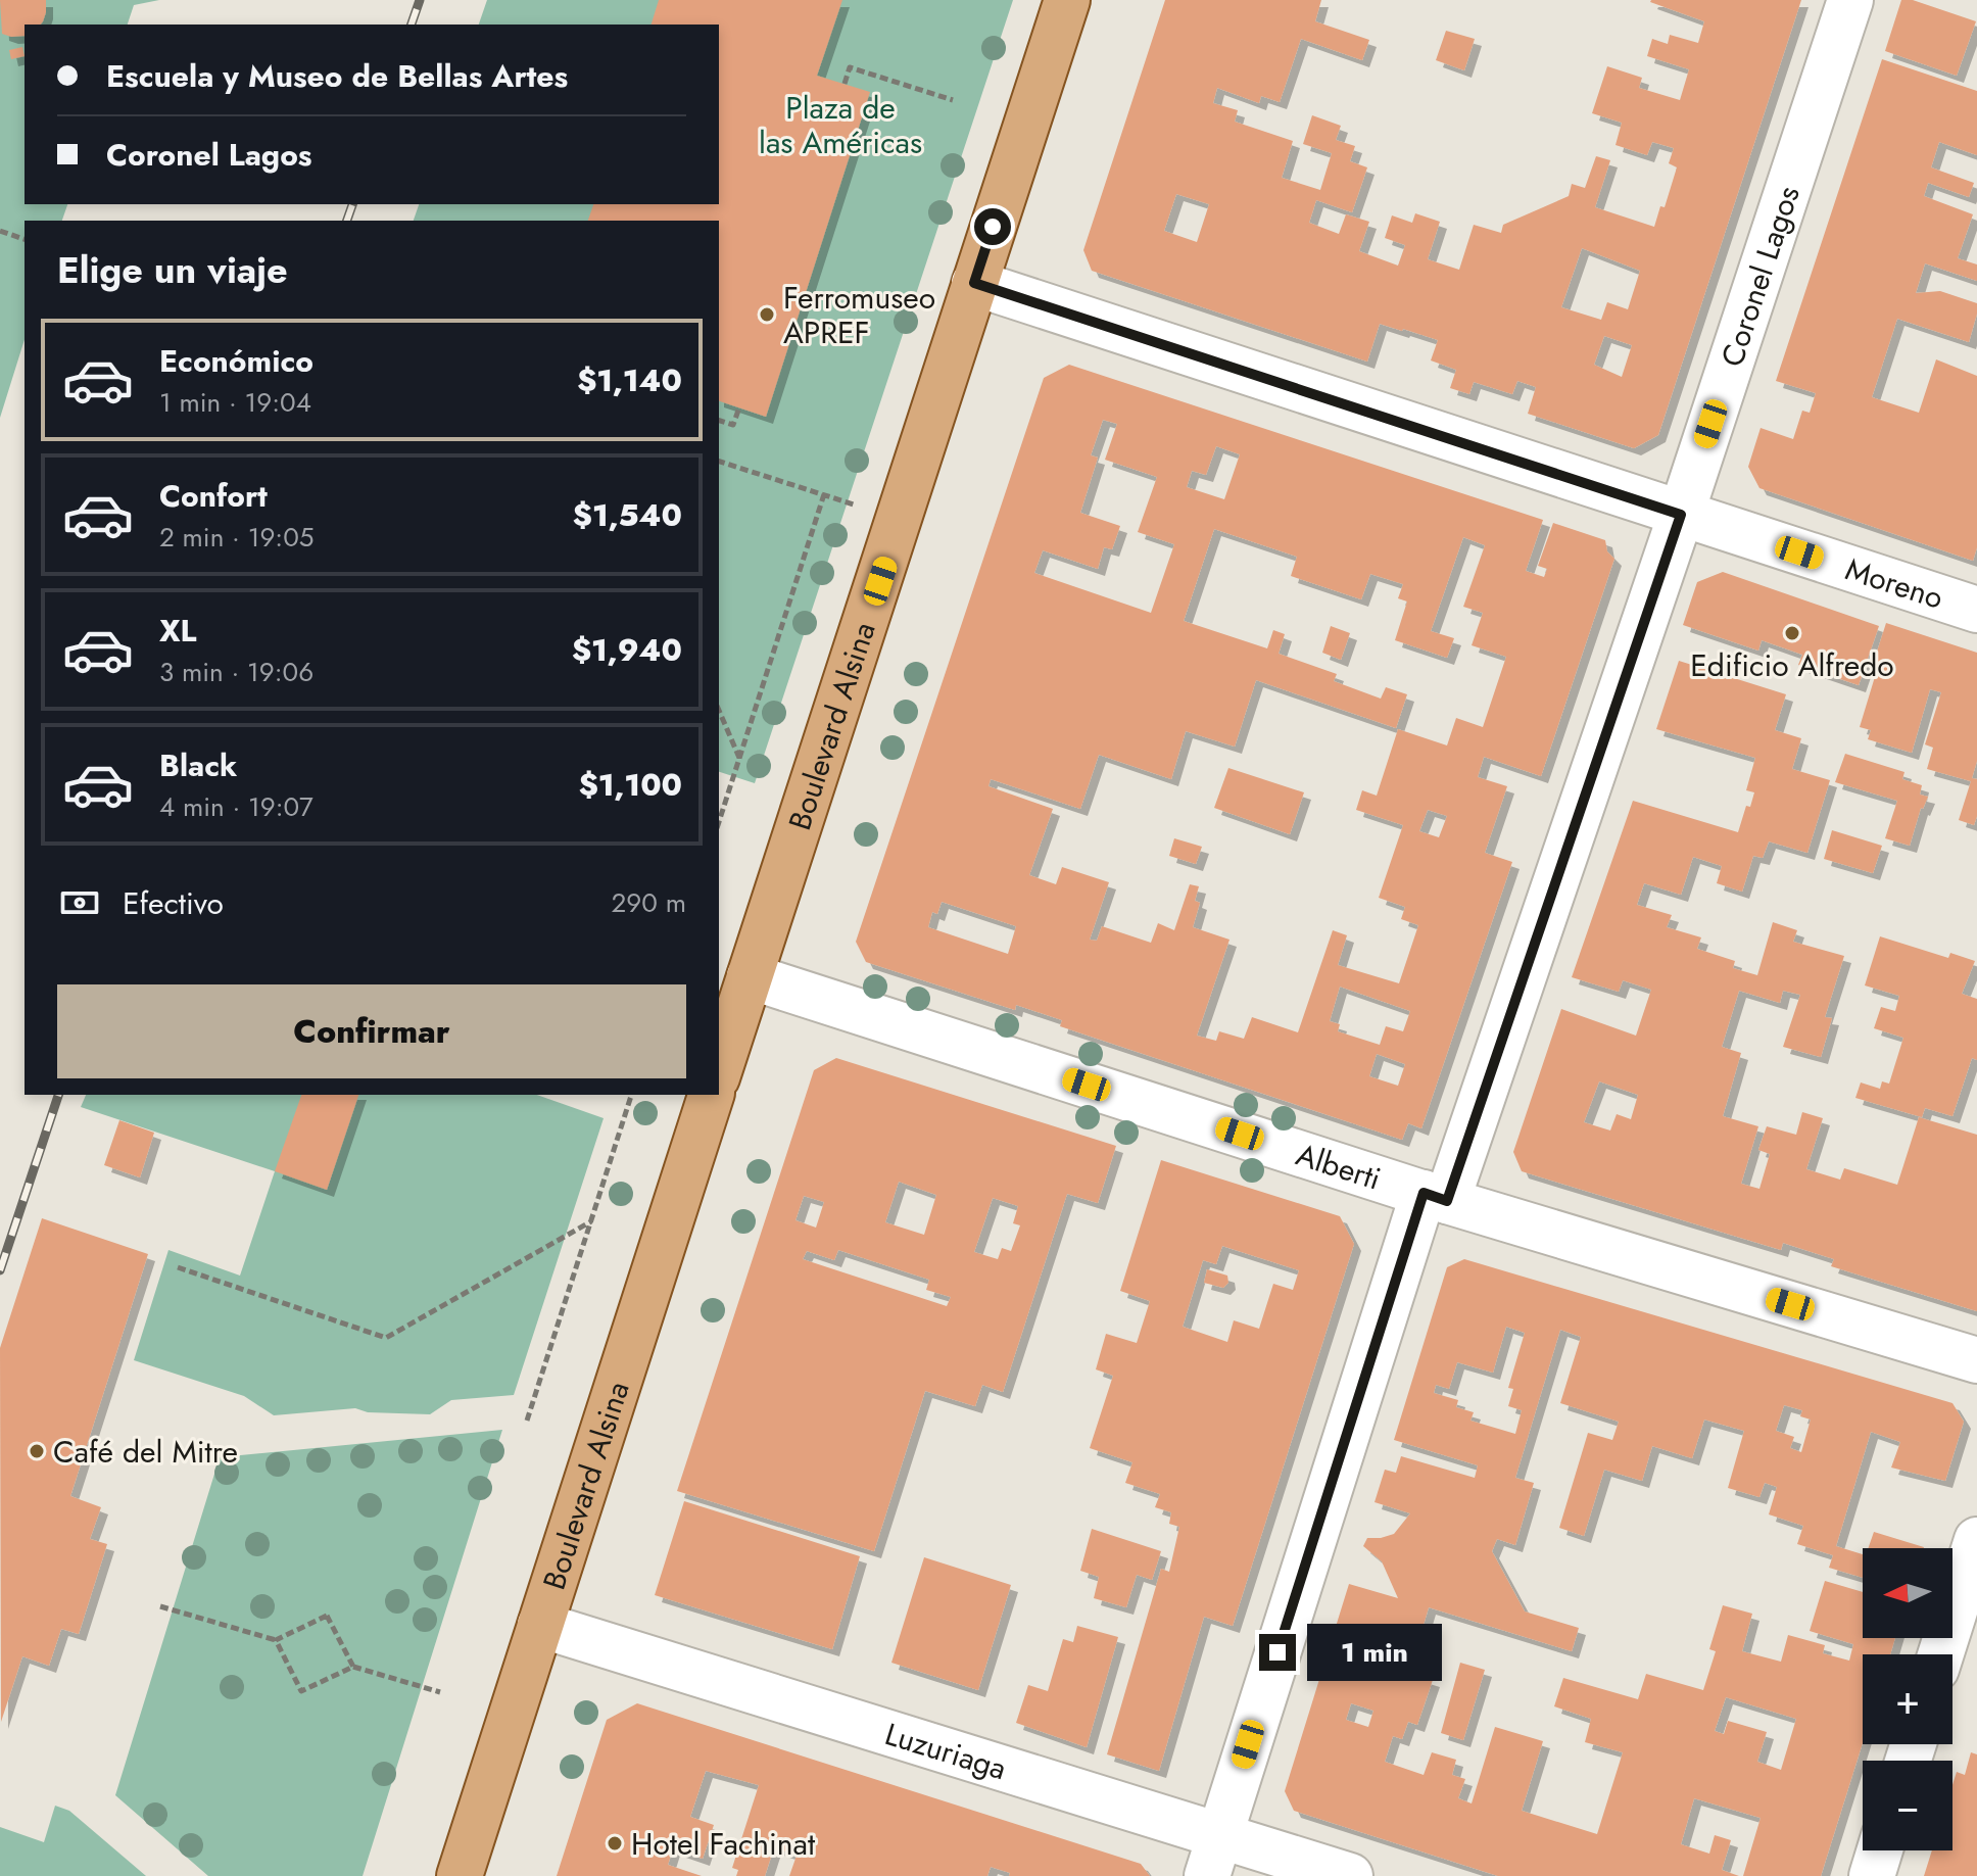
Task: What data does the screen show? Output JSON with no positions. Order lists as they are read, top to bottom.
{
  "streets": {
    "main road": ["Boulevard Alsina"],
    "street": [
      "Coronel Lagos",
      "Moreno",
      "Alberti",
      "Luzuriaga"
    ]
  },
  "crossings": [
    ["Coronel Lagos", "Moreno"],
    ["Coronel Lagos", "Alberti"],
    ["Coronel Lagos", "Luzuriaga"],
    ["Moreno", "Boulevard Alsina"],
    ["Boulevard Alsina", "Alberti"],
    ["Boulevard Alsina", "Luzuriaga"]
  ],
  "parks": ["Plaza de las Américas"],
  "places": [
    "Ferromuseo APREF",
    "Edificio Alfredo",
    "Café del Mitre",
    "Hotel Fachinat"
  ],
  "north": "left",
  "page": {
    "banner": ["Escuela y Museo de Bellas Artes", "Coronel Lagos"],
    "heading": "Elige un viaje",
    "list": [
      {
        "name": "Económico",
        "note": "1 min · 19:04",
        "value": "$1,140"
      },
      {
        "name": "Confort",
        "note": "2 min · 19:05",
        "value": "$1,540"
      },
      {
        "name": "XL",
        "note": "3 min · 19:06",
        "value": "$1,940"
      },
      {
        "name": "Black",
        "note": "4 min · 19:07",
        "value": "$1,100"
      }
    ],
    "pay": ["Efectivo", "290 m"],
    "buttons": "Confirmar",
    "map_buttons": ["+", "−"],
    "bubble": "1 min"
  }
}
